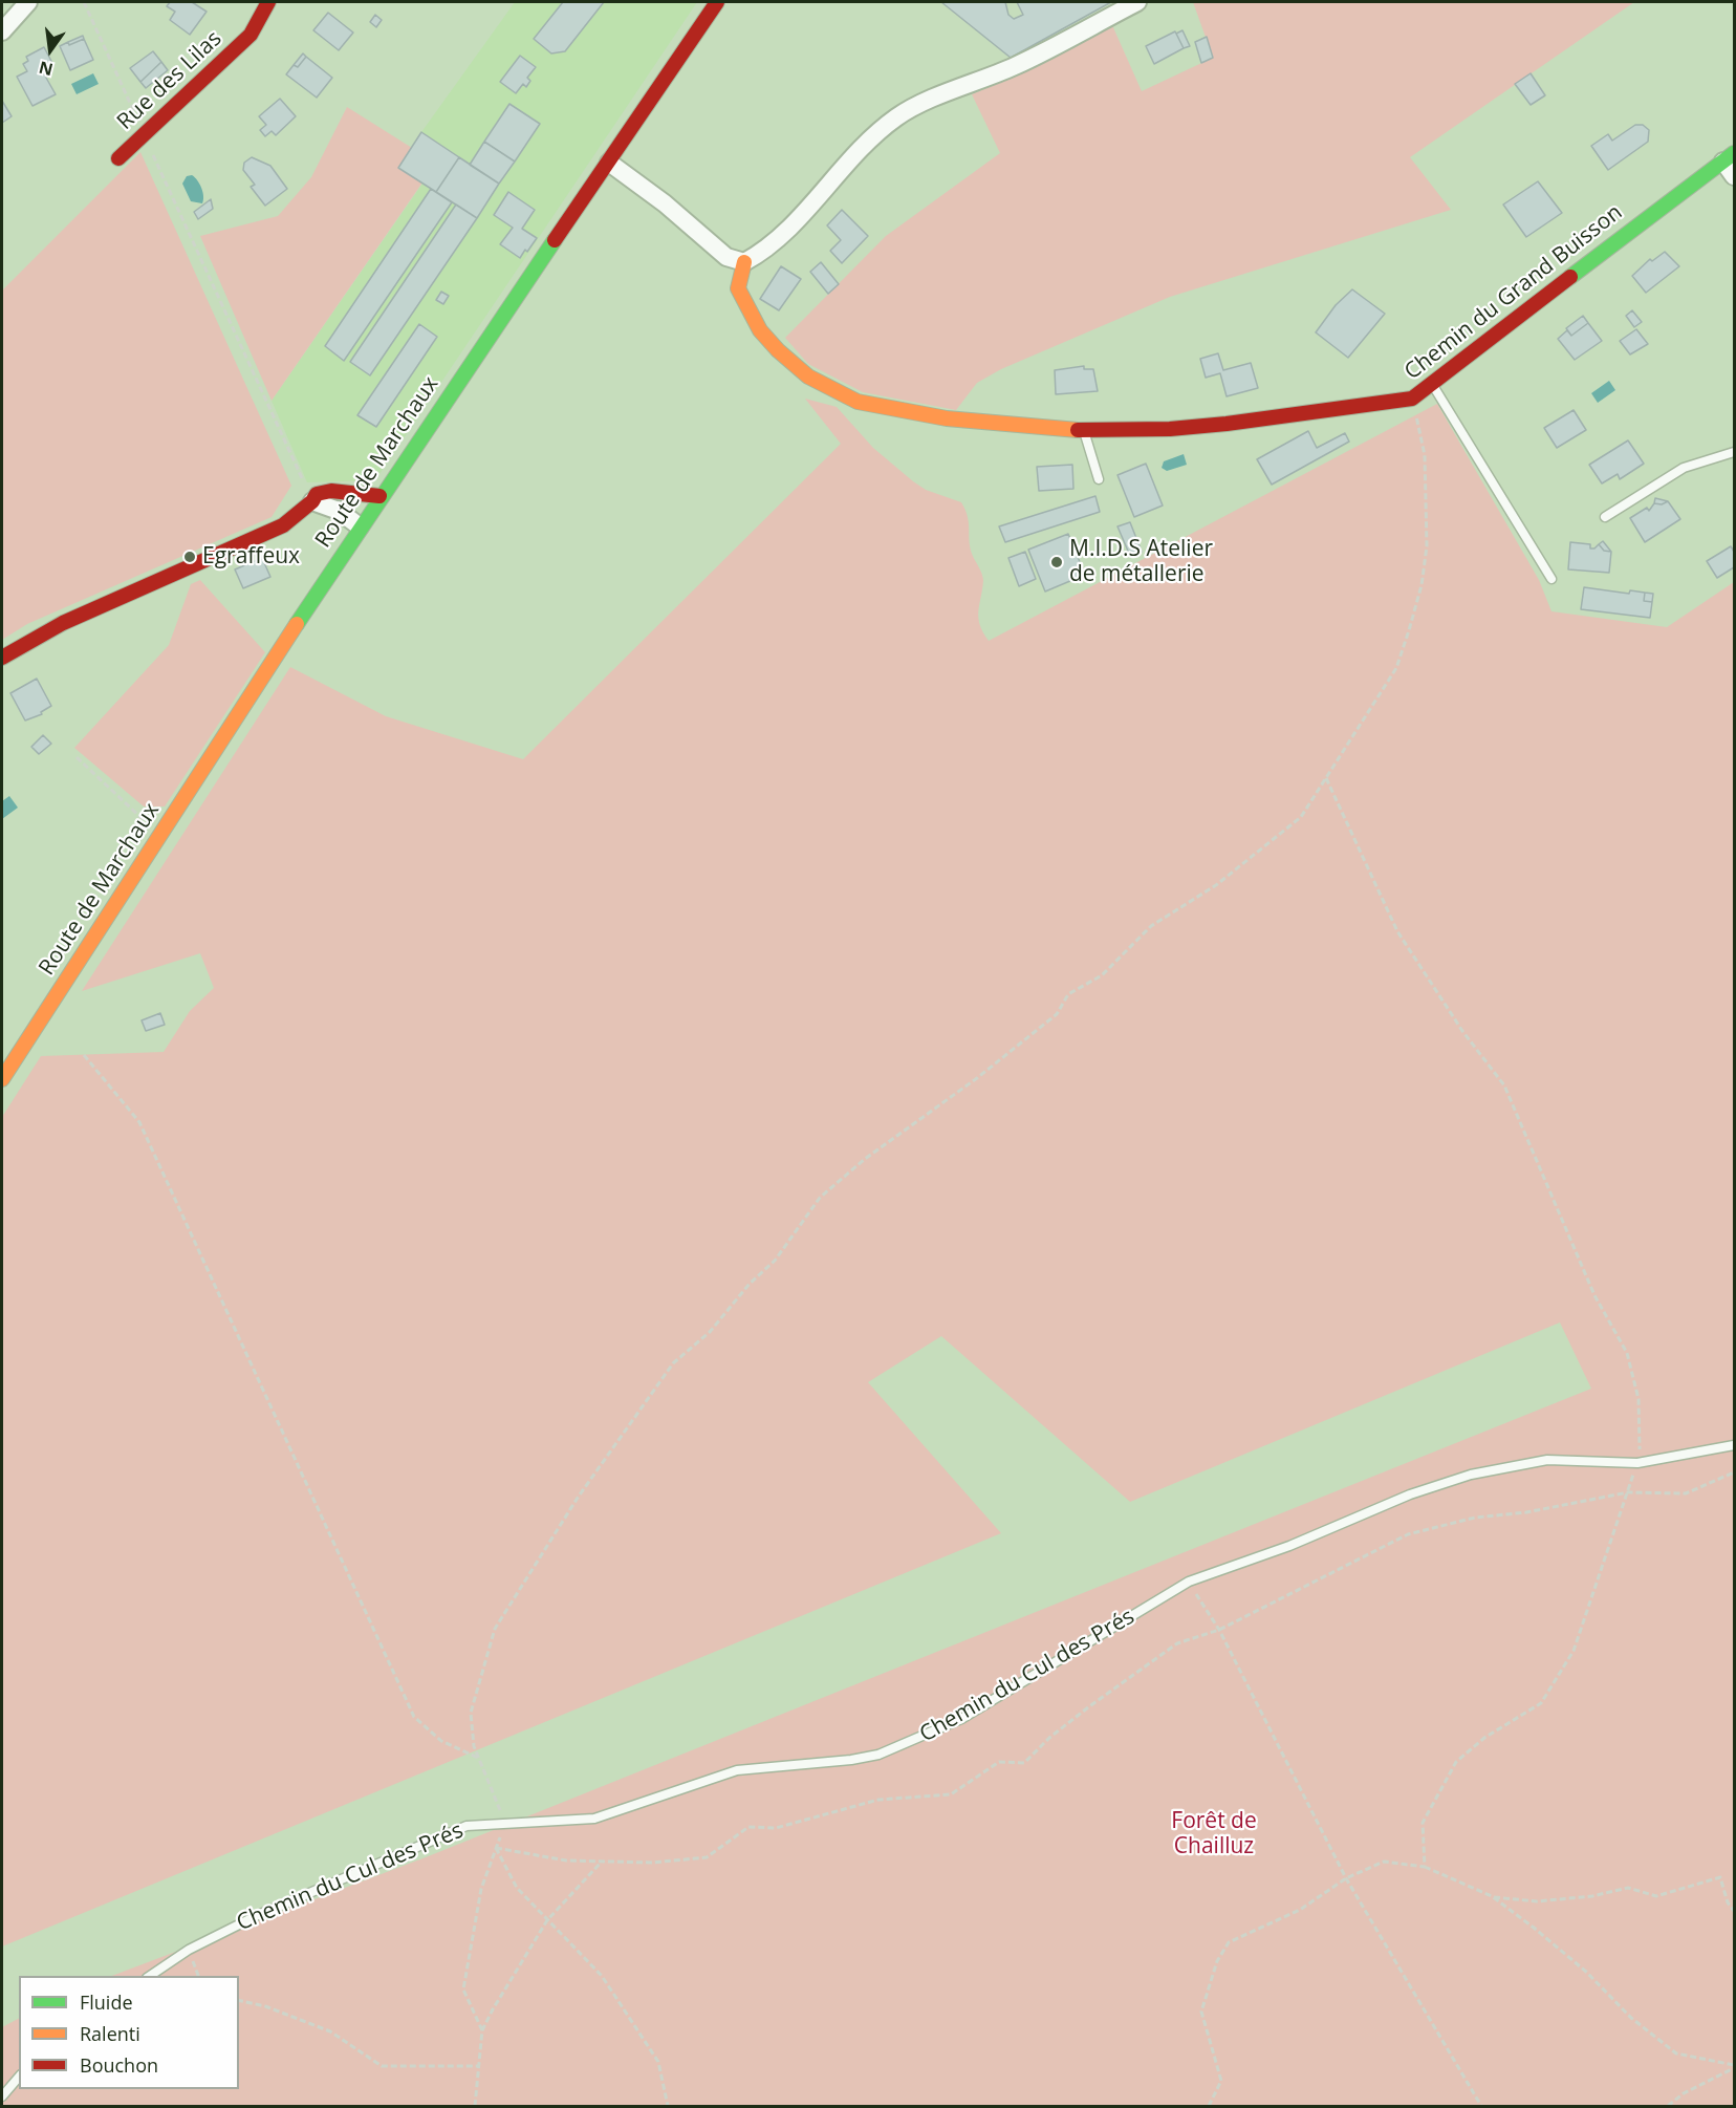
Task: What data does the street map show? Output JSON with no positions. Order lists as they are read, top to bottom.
{
  "streets": {
    "street": ["Rue des Lilas", "Chemin du Grand Buisson", "Route de Marchaux"],
    "lane": ["Chemin du Cul des Prés"]
  },
  "parks": ["Forêt de Chailluz"],
  "places": ["Egraffeux", "M.I.D.S Atelier de métallerie"],
  "legend": ["Fluide", "Ralenti", "Bouchon"],
  "north": "bottom"
}
